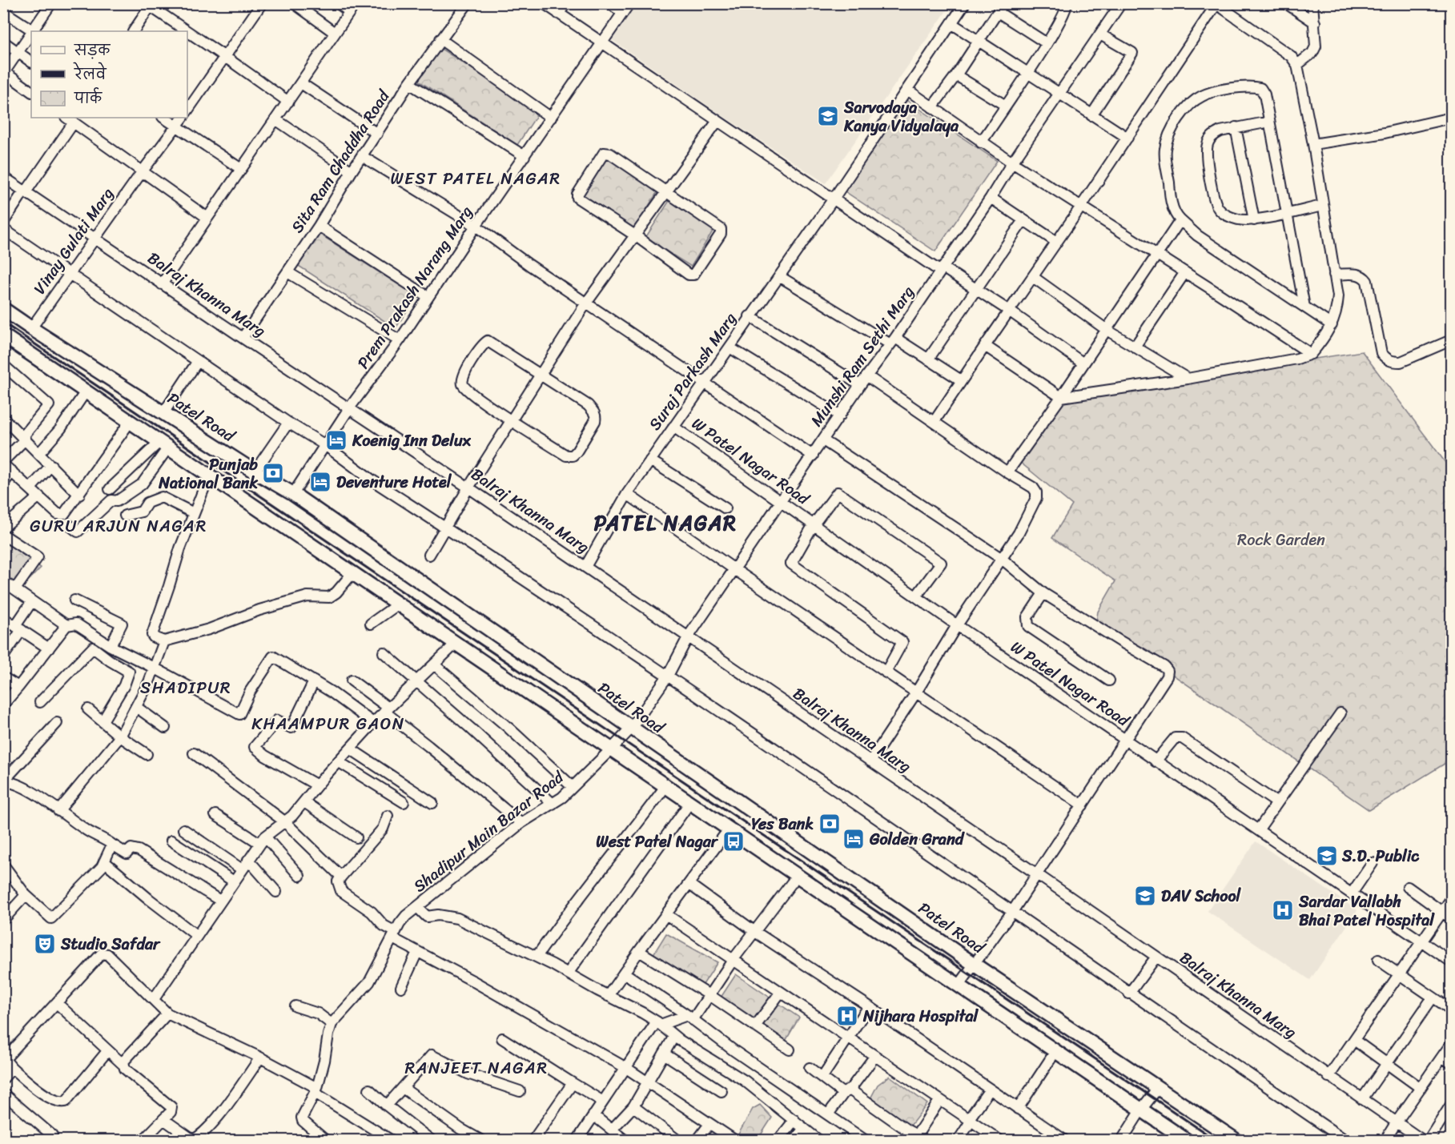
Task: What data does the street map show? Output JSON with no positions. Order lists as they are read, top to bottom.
{
  "streets": {
    "main road": ["Patel Road"],
    "street": [
      "Sita Ram Chaddha Road",
      "Vinay Gulati Marg",
      "Prem Prakash Narang Marg",
      "Balraj Khanna Marg",
      "Munshi Ram Sethi Marg",
      "Suraj Parkash Marg",
      "W Patel Nagar Road",
      "Shadipur Main Bazar Road"
    ]
  },
  "crossings": [
    ["Sita Ram Chaddha Road", "Balraj Khanna Marg"],
    ["Vinay Gulati Marg", "Balraj Khanna Marg"],
    ["Vinay Gulati Marg", "Patel Road"],
    ["Prem Prakash Narang Marg", "Balraj Khanna Marg"],
    ["Prem Prakash Narang Marg", "Patel Road"],
    ["Balraj Khanna Marg", "Munshi Ram Sethi Marg"],
    ["Balraj Khanna Marg", "Suraj Parkash Marg"],
    ["Munshi Ram Sethi Marg", "Patel Road"],
    ["Munshi Ram Sethi Marg", "W Patel Nagar Road"],
    ["Munshi Ram Sethi Marg", "Shadipur Main Bazar Road"],
    ["Suraj Parkash Marg", "W Patel Nagar Road"],
    ["Patel Road", "Shadipur Main Bazar Road"]
  ],
  "districts": [
    "WEST PATEL NAGAR",
    "PATEL NAGAR",
    "GURU ARJUN NAGAR",
    "SHADIPUR",
    "KHAAMPUR GAON",
    "RANJEET NAGAR"
  ],
  "parks": ["Rock Garden"],
  "places": {
    "school or university": ["Sarvodaya Kanya Vidyalaya", "S.D. Public", "DAV School"],
    "hotel": ["Koenig Inn Delux", "Deventure Hotel", "Golden Grand"],
    "bank": ["Punjab National Bank", "Yes Bank"],
    "bus stop": ["West Patel Nagar"],
    "hospital": ["Sardar Vallabh Bhai Patel Hospital", "Nijhara Hospital"],
    "theatre": ["Studio Safdar"]
  },
  "legend": ["सड़क", "रेलवे", "पार्क"]
}
